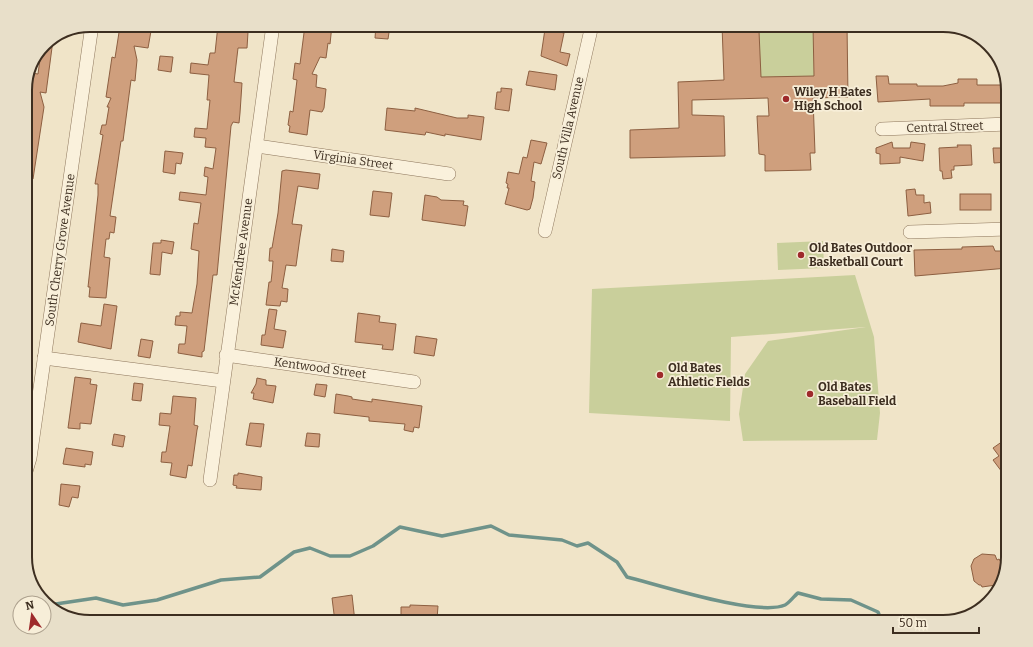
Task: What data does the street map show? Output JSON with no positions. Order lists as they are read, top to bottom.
{
  "streets": {
    "street": [
      "Central Street",
      "South Villa Avenue",
      "Virginia Street",
      "South Cherry Grove Avenue",
      "McKendree Avenue",
      "Kentwood Street"
    ]
  },
  "crossings": [
    ["Virginia Street", "McKendree Avenue"],
    ["McKendree Avenue", "Kentwood Street"]
  ],
  "places": [
    "Wiley H Bates High School",
    "Old Bates Outdoor Basketball Court",
    "Old Bates Athletic Fields",
    "Old Bates Baseball Field"
  ],
  "scale_bar": "50 m",
  "north": "top"
}
